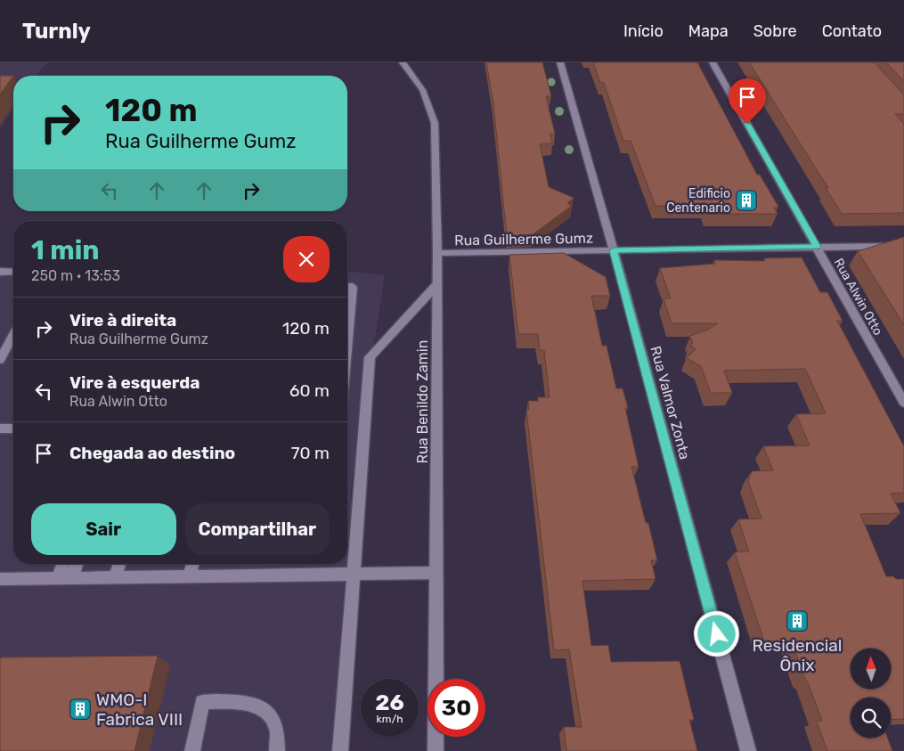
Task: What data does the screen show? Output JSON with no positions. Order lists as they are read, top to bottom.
{
  "streets": {
    "street": [
      "Rua Guilherme Gumz",
      "Rua Alwin Otto",
      "Rua Benildo Zamin",
      "Rua Valmor Zonta"
    ]
  },
  "crossings": [
    ["Rua Guilherme Gumz", "Rua Alwin Otto"],
    ["Rua Guilherme Gumz", "Rua Benildo Zamin"],
    ["Rua Guilherme Gumz", "Rua Valmor Zonta"]
  ],
  "places": {
    "building": ["Edificio Centenario", "Residencial Ônix", "WMO-I Fabrica VIII"]
  },
  "north": "top",
  "page": {
    "header": "Turnly",
    "nav": [
      "Início",
      "Mapa",
      "Sobre",
      "Contato"
    ],
    "turn": ["120 m", "Rua Guilherme Gumz"],
    "heading": ["1 min", "250 m · 13:53"],
    "list": [
      {
        "name": "Vire à direita",
        "note": "Rua Guilherme Gumz",
        "value": "120 m"
      },
      {
        "name": "Vire à esquerda",
        "note": "Rua Alwin Otto",
        "value": "60 m"
      },
      {
        "name": "Chegada ao destino",
        "value": "70 m"
      }
    ],
    "buttons": ["Sair", "Compartilhar"],
    "speed": "26 km/h",
    "limit": "30"
  }
}
